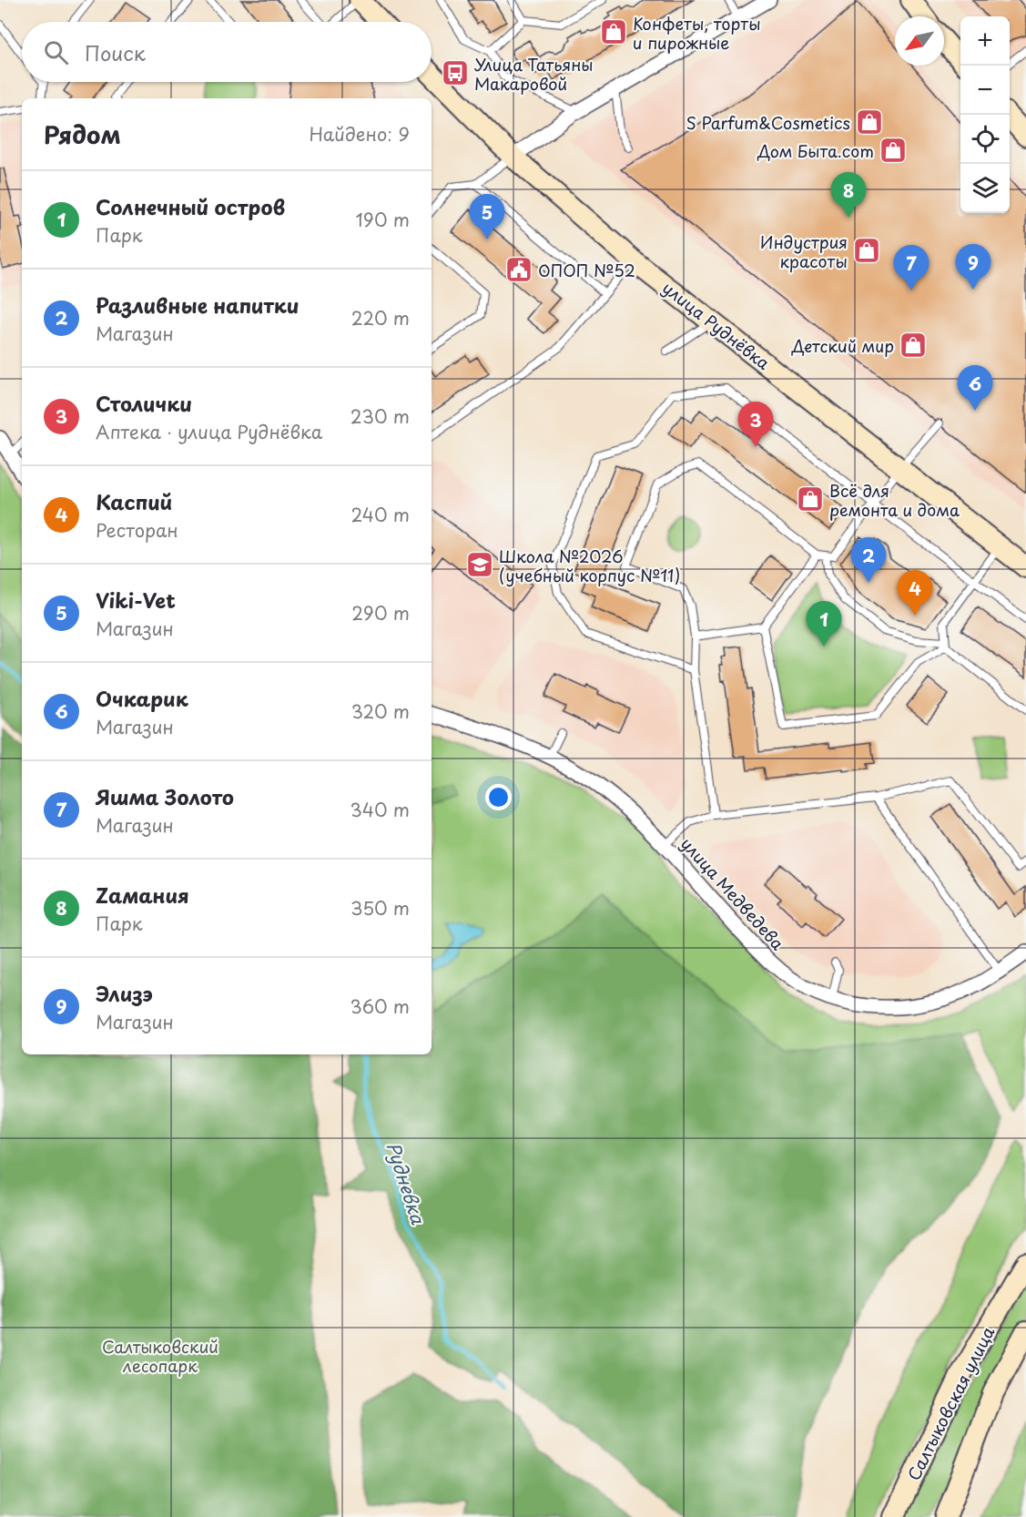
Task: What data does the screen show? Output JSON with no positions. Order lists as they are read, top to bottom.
{
  "streets": {
    "street": ["улица Руднёвка", "улица Медведева", "Салтыковская улица"]
  },
  "water": ["Рудневка"],
  "parks": ["Салтыковский лесопарк"],
  "places": {
    "shop": [
      "Конфеты, торты и пирожные",
      "S Parfum&Cosmetics",
      "Дом Быта.com",
      "Индустрия красоты",
      "Детский мир",
      "Всё для ремонта и дома"
    ],
    "bus stop": ["Улица Татьяны Макаровой"],
    "public building": ["ОПОП №52"],
    "school or university": ["Школа №2026 (учебный корпус №11)"]
  },
  "north": "bottom left",
  "page": {
    "map_buttons": ["+", "−"],
    "search": "Поиск",
    "heading": ["Рядом", "Найдено: 9"],
    "list": [
      {
        "mark": "1",
        "name": "Солнечный остров",
        "note": "Парк",
        "value": "190 m"
      },
      {
        "mark": "2",
        "name": "Разливные напитки",
        "note": "Магазин",
        "value": "220 m"
      },
      {
        "mark": "3",
        "name": "Столички",
        "note": "Аптека · улица Руднёвка",
        "value": "230 m"
      },
      {
        "mark": "4",
        "name": "Каспий",
        "note": "Ресторан",
        "value": "240 m"
      },
      {
        "mark": "5",
        "name": "Viki-Vet",
        "note": "Магазин",
        "value": "290 m"
      },
      {
        "mark": "6",
        "name": "Очкарик",
        "note": "Магазин",
        "value": "320 m"
      },
      {
        "mark": "7",
        "name": "Яшма Золото",
        "note": "Магазин",
        "value": "340 m"
      },
      {
        "mark": "8",
        "name": "Zамания",
        "note": "Парк",
        "value": "350 m"
      },
      {
        "mark": "9",
        "name": "Элизэ",
        "note": "Магазин",
        "value": "360 m"
      }
    ],
    "pins": [
      "8",
      "5",
      "9",
      "7",
      "6",
      "3",
      "2",
      "4",
      "1"
    ]
  }
}
